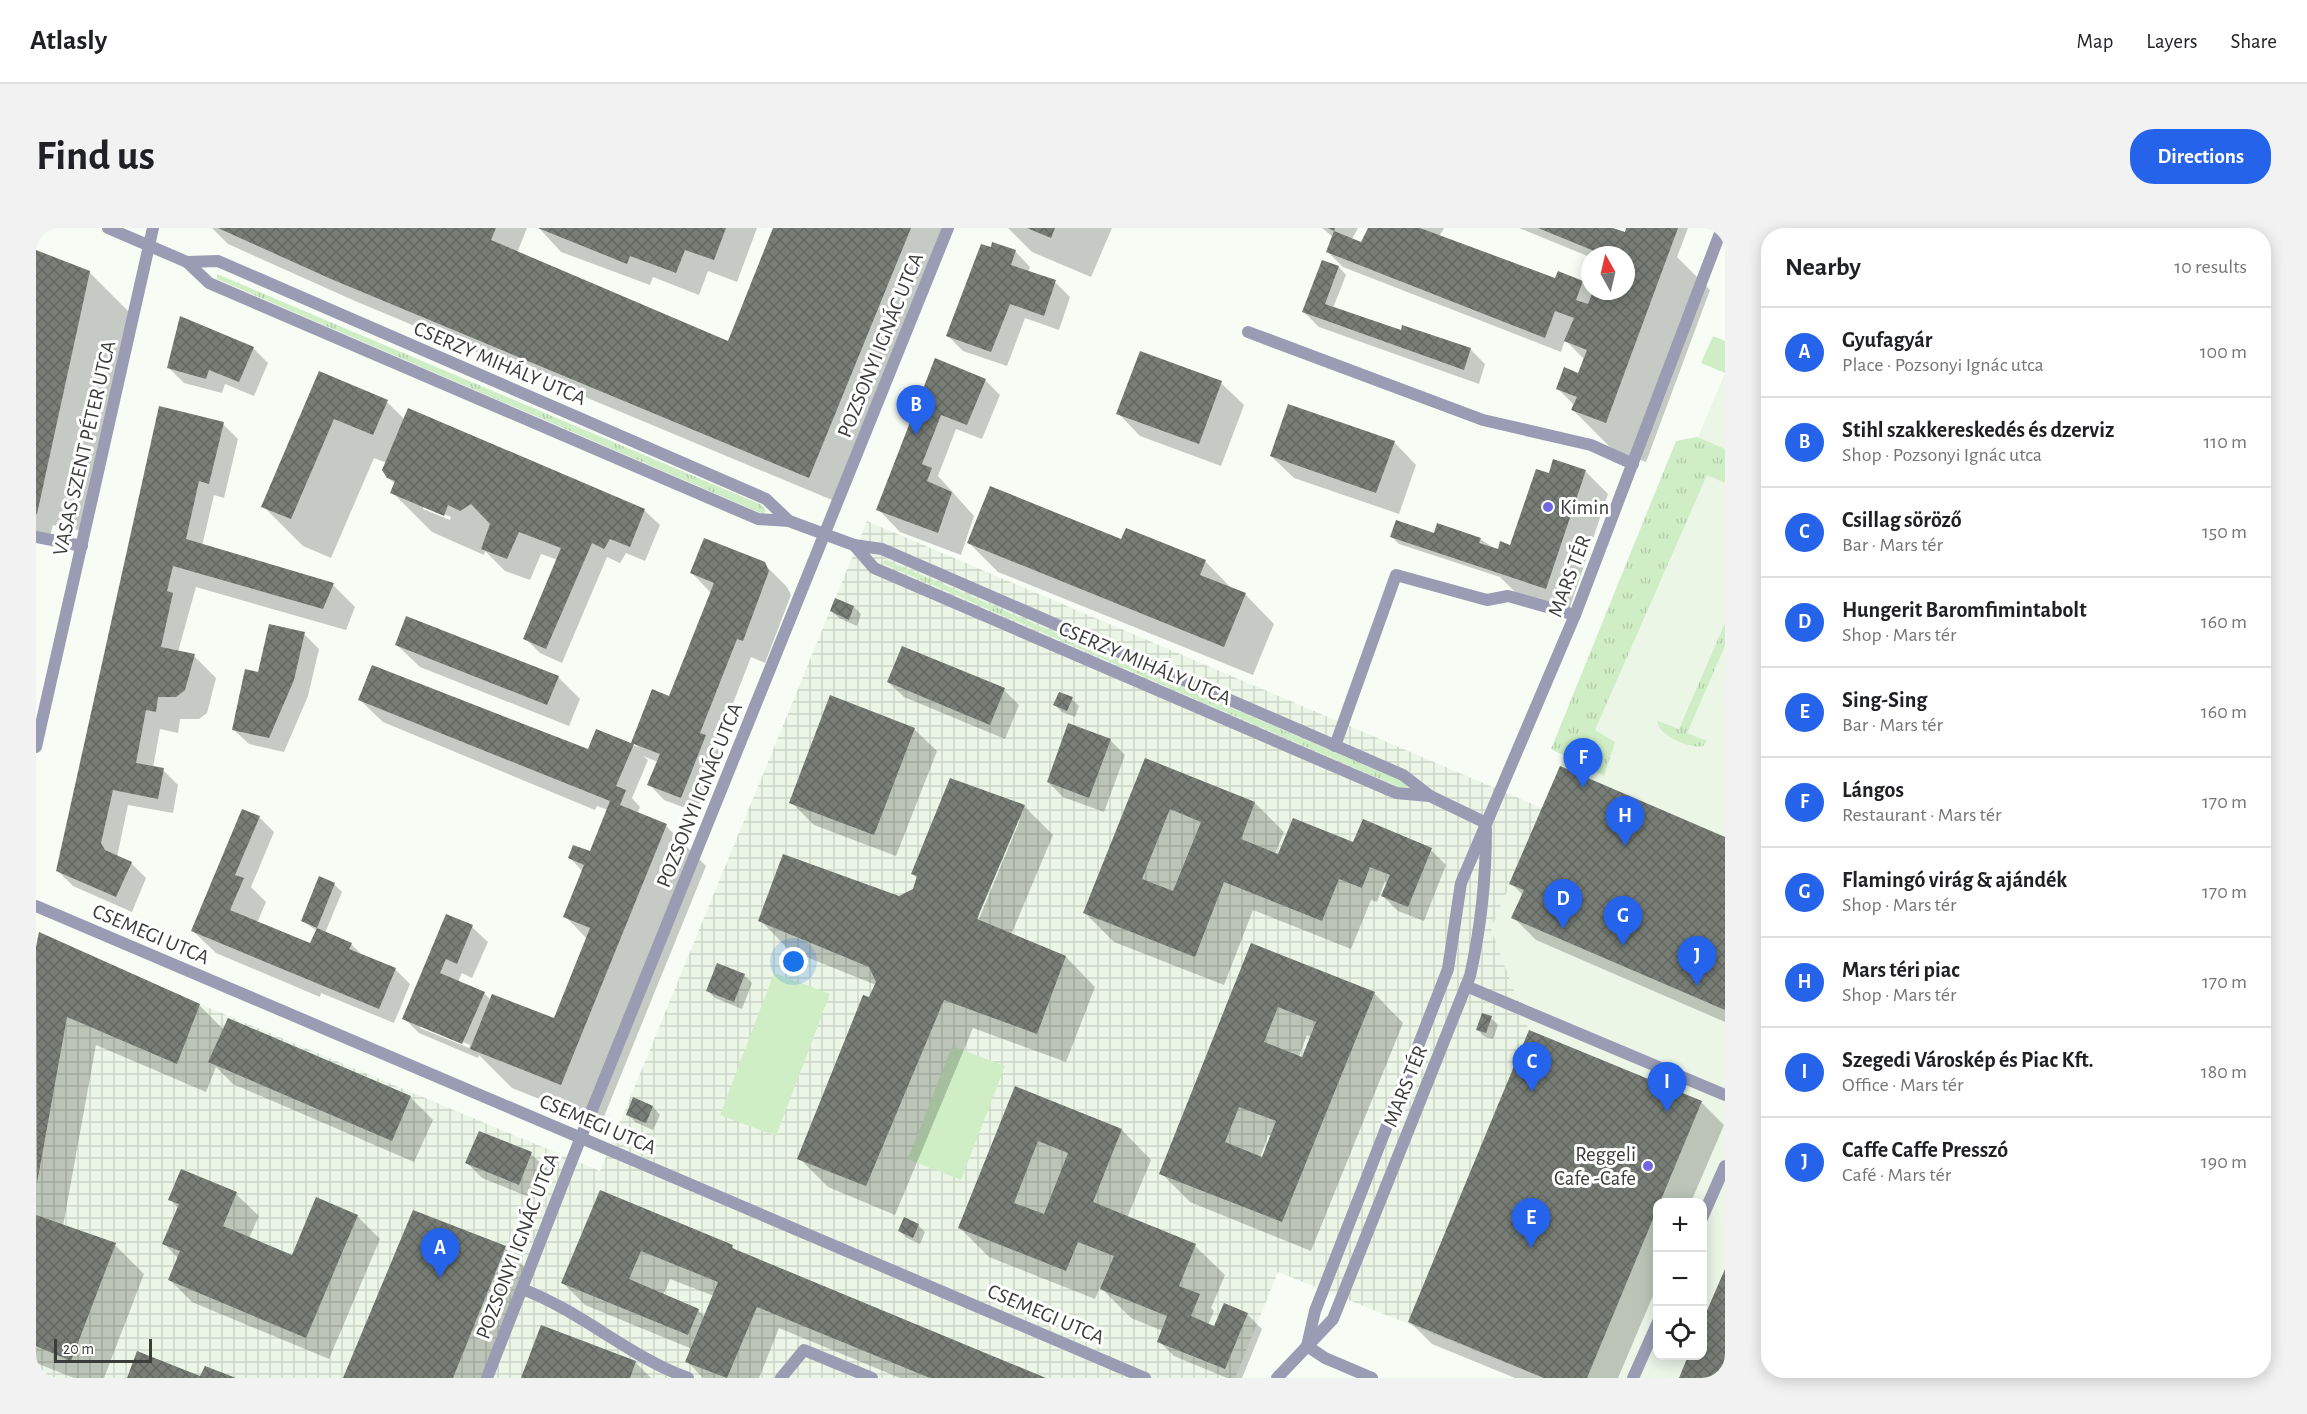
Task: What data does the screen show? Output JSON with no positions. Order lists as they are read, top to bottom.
{
  "streets": {
    "street": [
      "POZSONYI IGNÁC UTCA",
      "CSERZY MIHÁLY UTCA",
      "VASAS SZENT PÉTER UTCA",
      "MARS TÉR",
      "CSEMEGI UTCA"
    ]
  },
  "crossings": [
    ["POZSONYI IGNÁC UTCA", "CSERZY MIHÁLY UTCA"],
    ["POZSONYI IGNÁC UTCA", "CSEMEGI UTCA"],
    ["CSERZY MIHÁLY UTCA", "VASAS SZENT PÉTER UTCA"],
    ["CSERZY MIHÁLY UTCA", "MARS TÉR"]
  ],
  "places": ["Kimin", "Reggeli Cafe -Cafe"],
  "scale_bar": "20 m",
  "north": "top",
  "page": {
    "header": "Atlasly",
    "nav": ["Map", "Layers", "Share"],
    "buttons": "Directions",
    "title": "Find us",
    "heading": ["Nearby", "10 results"],
    "list": [
      {
        "mark": "A",
        "name": "Gyufagyár",
        "note": "Place · Pozsonyi Ignác utca",
        "value": "100 m"
      },
      {
        "mark": "B",
        "name": "Stihl szakkereskedés és dzerviz",
        "note": "Shop · Pozsonyi Ignác utca",
        "value": "110 m"
      },
      {
        "mark": "C",
        "name": "Csillag söröző",
        "note": "Bar · Mars tér",
        "value": "150 m"
      },
      {
        "mark": "D",
        "name": "Hungerit Baromfimintabolt",
        "note": "Shop · Mars tér",
        "value": "160 m"
      },
      {
        "mark": "E",
        "name": "Sing-Sing",
        "note": "Bar · Mars tér",
        "value": "160 m"
      },
      {
        "mark": "F",
        "name": "Lángos",
        "note": "Restaurant · Mars tér",
        "value": "170 m"
      },
      {
        "mark": "G",
        "name": "Flamingó virág & ajándék",
        "note": "Shop · Mars tér",
        "value": "170 m"
      },
      {
        "mark": "H",
        "name": "Mars téri piac",
        "note": "Shop · Mars tér",
        "value": "170 m"
      },
      {
        "mark": "I",
        "name": "Szegedi Városkép és Piac Kft.",
        "note": "Office · Mars tér",
        "value": "180 m"
      },
      {
        "mark": "J",
        "name": "Caffe Caffe Presszó",
        "note": "Café · Mars tér",
        "value": "190 m"
      }
    ],
    "pins": [
      "B",
      "F",
      "H",
      "D",
      "G",
      "J",
      "C",
      "I",
      "E",
      "A"
    ],
    "map_buttons": ["+", "−"],
    "scale": "20 m"
  }
}
